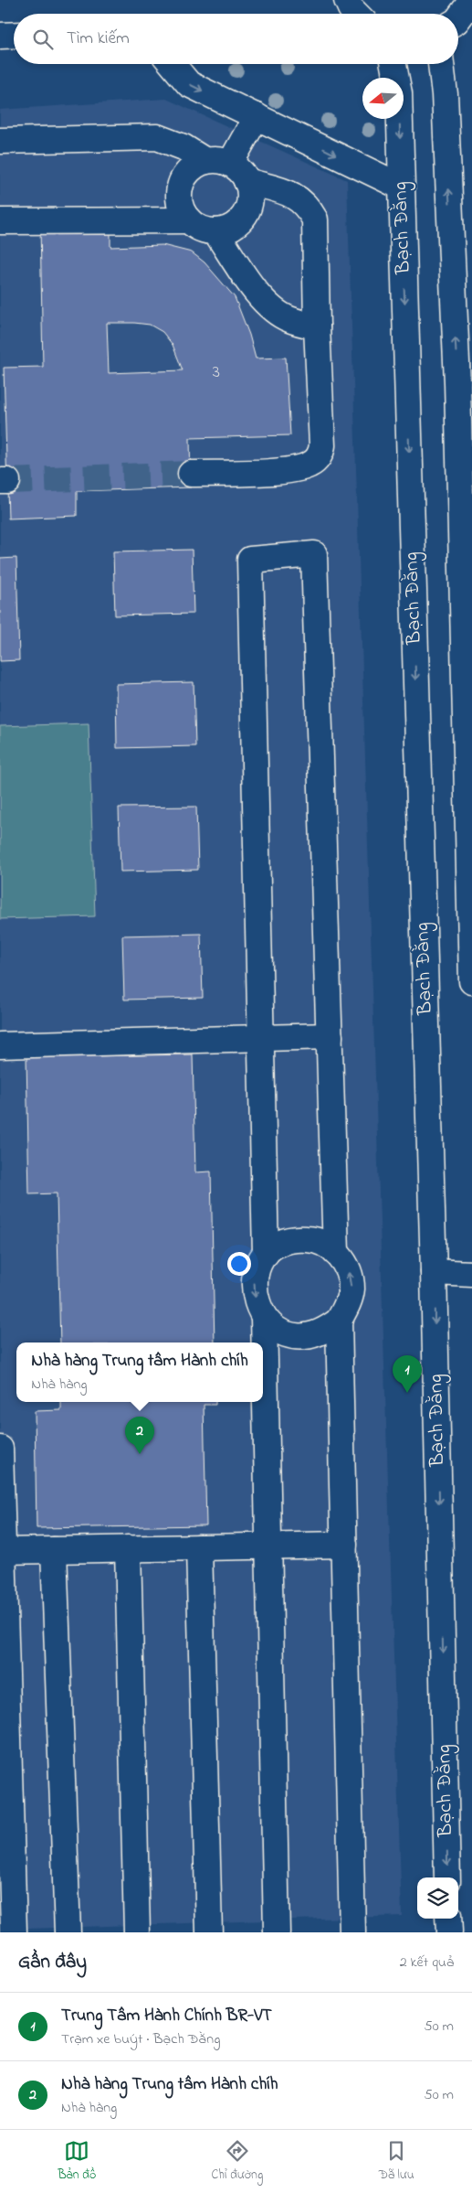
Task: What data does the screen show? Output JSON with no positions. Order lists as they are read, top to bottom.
{
  "streets": {
    "street": ["Bạch Đằng"]
  },
  "house_numbers": ["3"],
  "north": "left",
  "page": {
    "search": "Tìm kiếm",
    "popup": ["Nhà hàng Trung tâm Hành chíh", "Nhà hàng"],
    "pins": ["1", "2"],
    "heading": ["Gần đây", "2 kết quả"],
    "list": [
      {
        "mark": "1",
        "name": "Trung Tâm Hành Chính BR-VT",
        "note": "Trạm xe buýt · Bạch Đằng",
        "value": "50 m"
      },
      {
        "mark": "2",
        "name": "Nhà hàng Trung tâm Hành chíh",
        "note": "Nhà hàng",
        "value": "50 m"
      }
    ],
    "nav": ["Bản đồ", "Chỉ đường", "Đã lưu"]
  }
}
